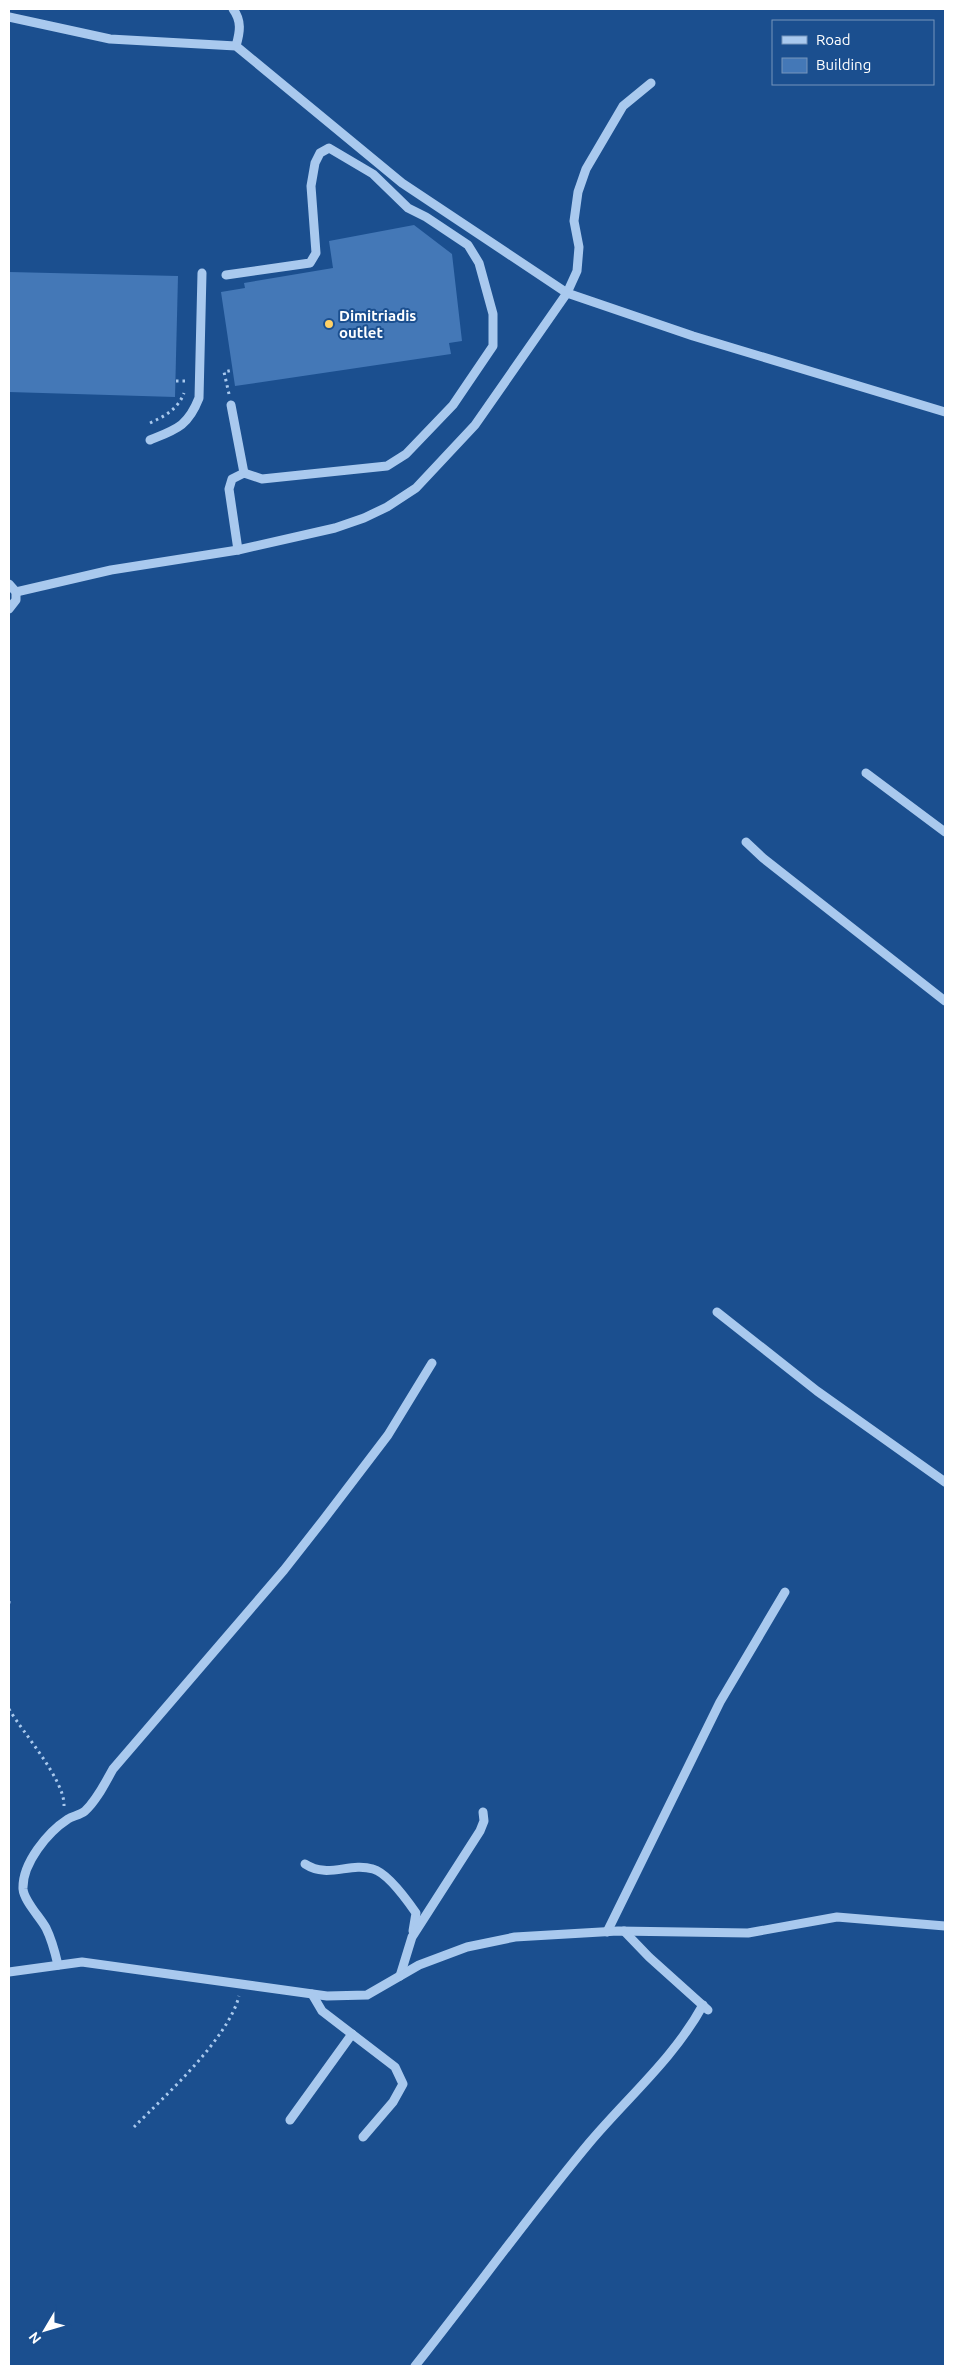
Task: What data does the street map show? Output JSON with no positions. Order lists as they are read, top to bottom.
{
  "places": ["Dimitriadis outlet"],
  "legend": ["Road", "Building"],
  "north": "bottom left"
}
